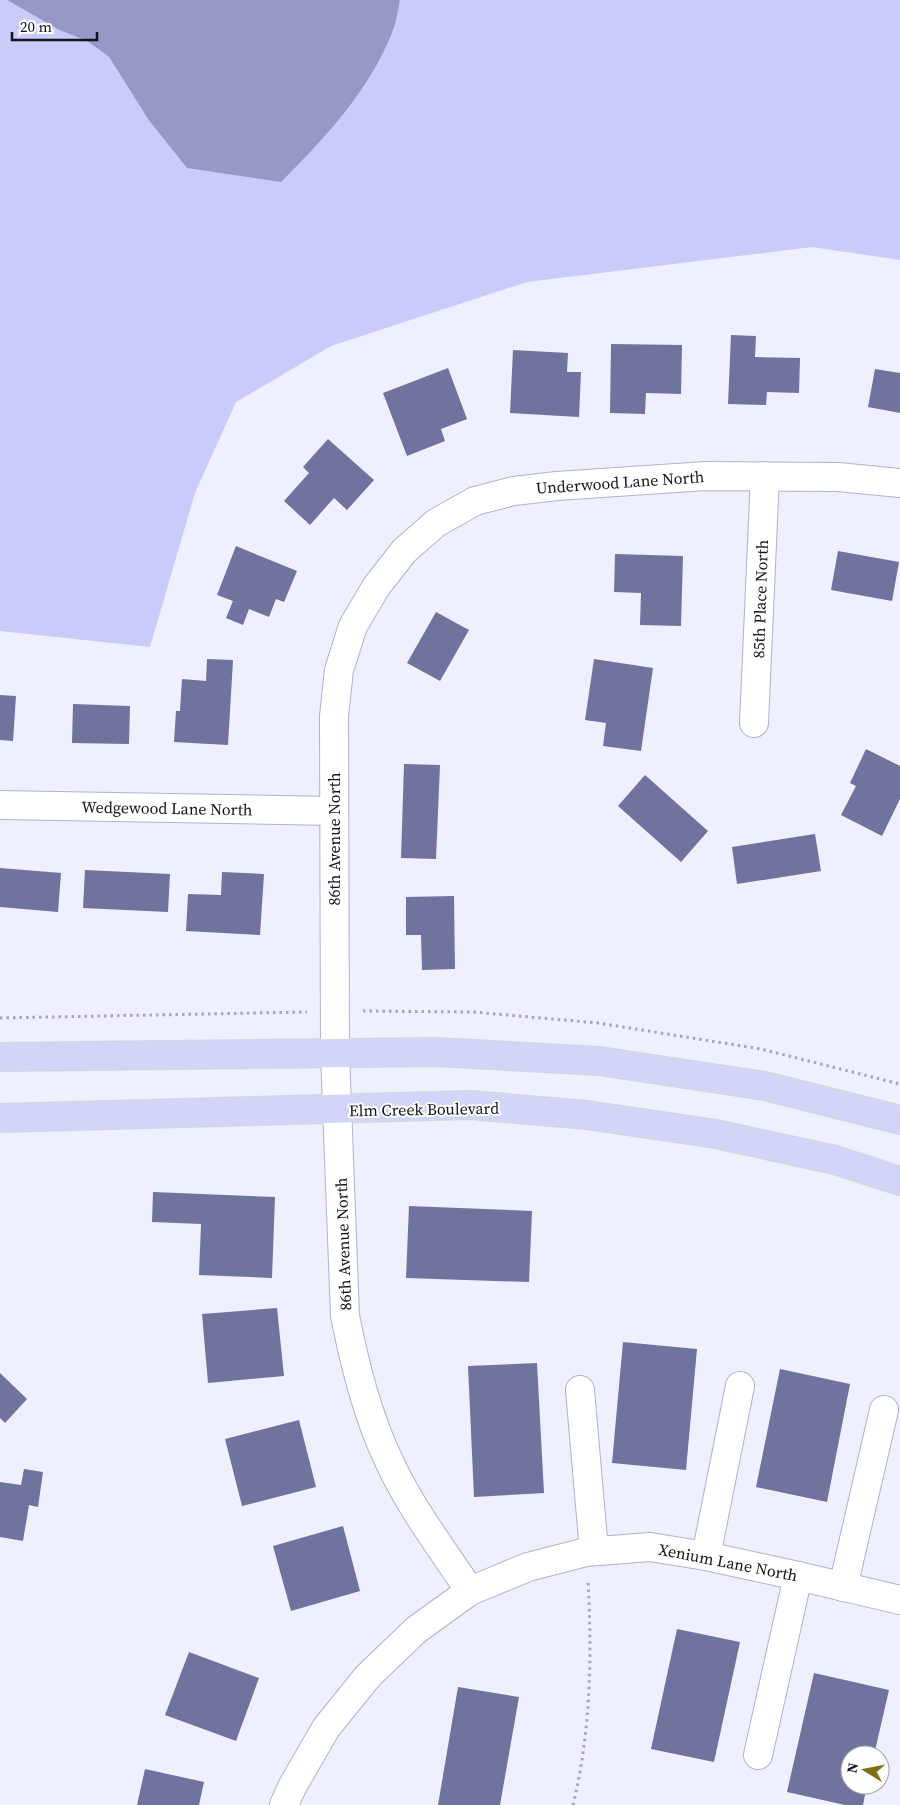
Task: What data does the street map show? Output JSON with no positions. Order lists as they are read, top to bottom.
{
  "streets": {
    "main road": ["Elm Creek Boulevard"],
    "street": [
      "Underwood Lane North",
      "85th Place North",
      "Wedgewood Lane North",
      "86th Avenue North",
      "Xenium Lane North"
    ]
  },
  "crossings": [
    ["Underwood Lane North", "85th Place North"],
    ["Underwood Lane North", "86th Avenue North"],
    ["Wedgewood Lane North", "86th Avenue North"],
    ["86th Avenue North", "Elm Creek Boulevard"],
    ["86th Avenue North", "Xenium Lane North"]
  ],
  "scale_bar": "20 m",
  "north": "left"
}
